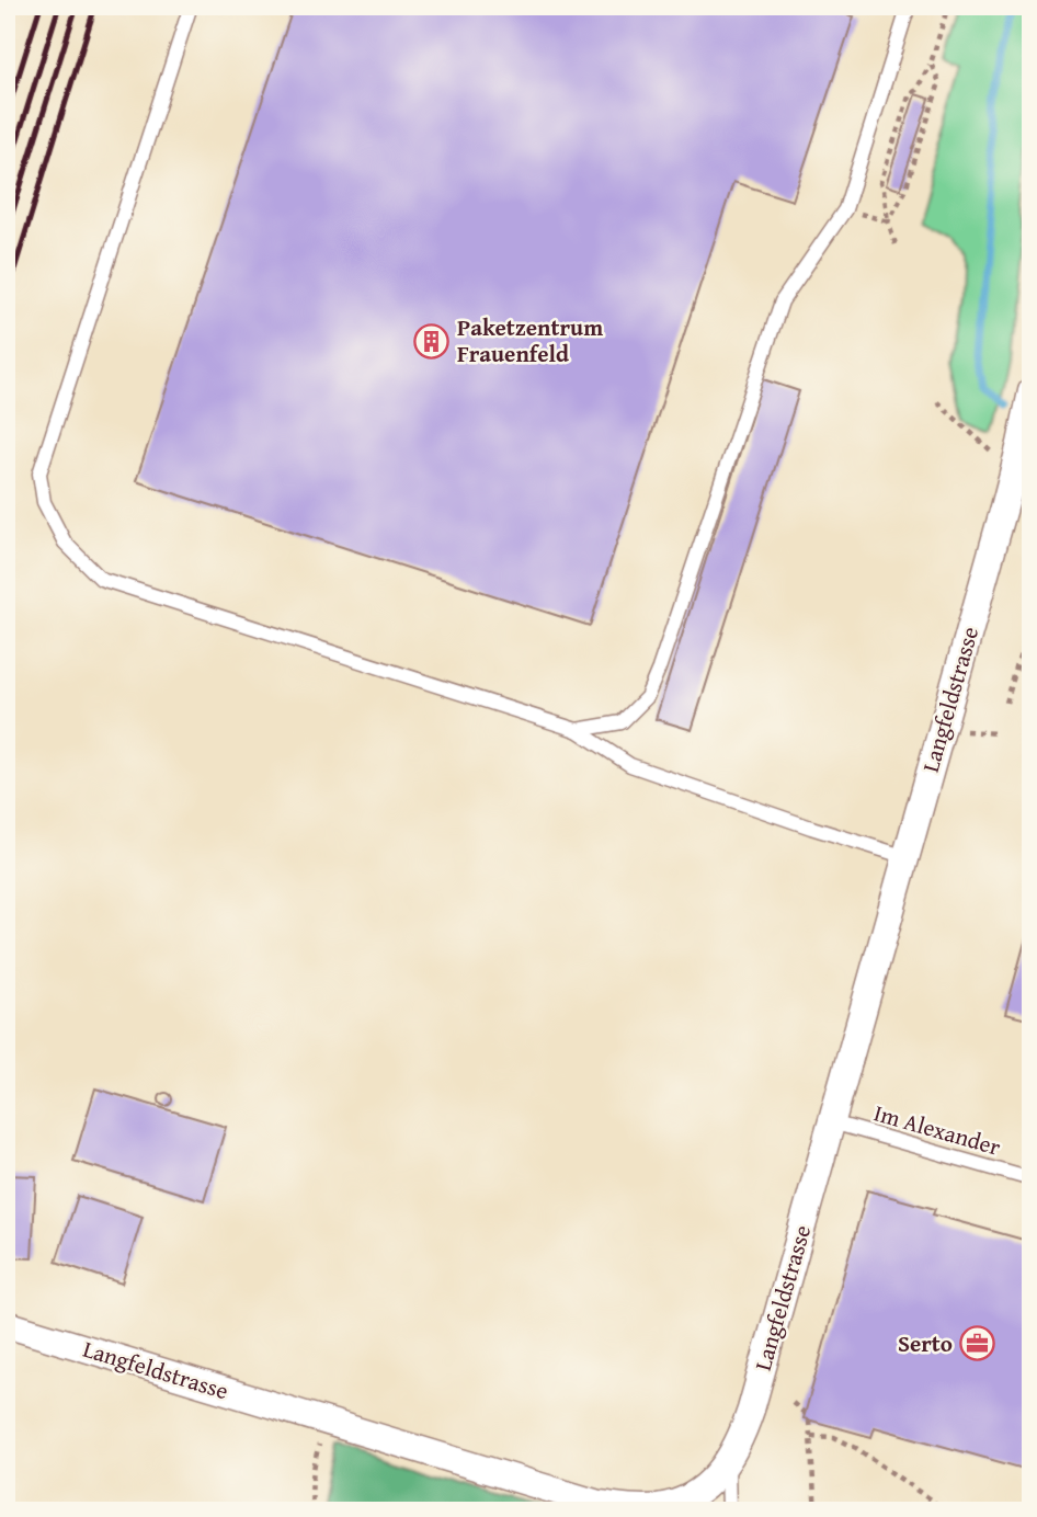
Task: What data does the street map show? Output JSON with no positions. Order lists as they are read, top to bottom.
{
  "streets": {
    "street": ["Langfeldstrasse"],
    "lane": ["Im Alexander"]
  },
  "crossings": [
    ["Langfeldstrasse", "Im Alexander"]
  ],
  "places": {
    "building": ["Paketzentrum Frauenfeld"],
    "office": ["Serto"]
  }
}
